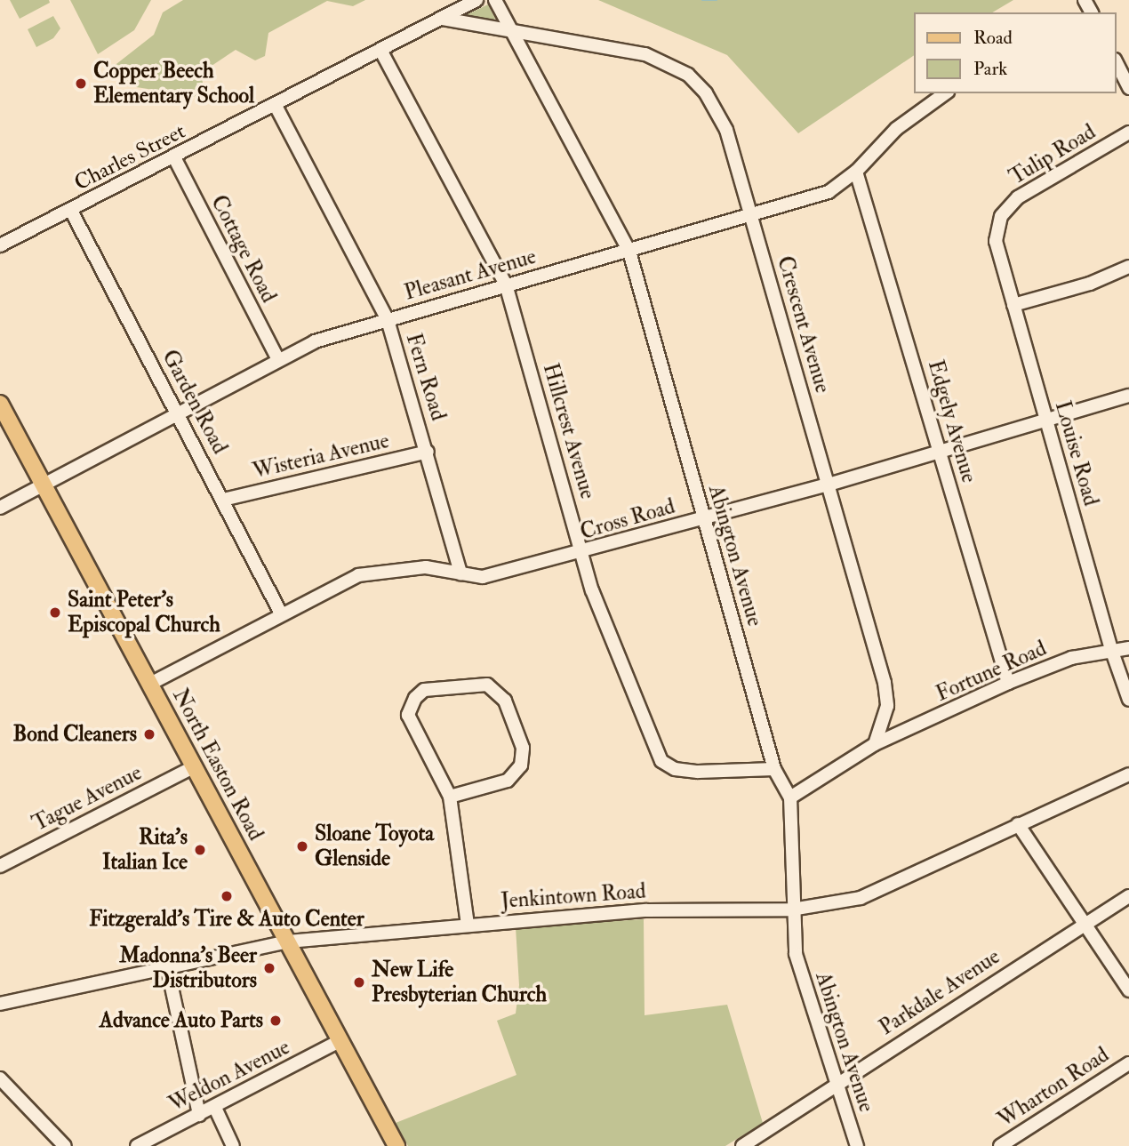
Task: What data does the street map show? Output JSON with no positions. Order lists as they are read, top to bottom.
{
  "streets": {
    "main road": ["North Easton Road"],
    "street": [
      "Tulip Road",
      "Charles Street",
      "Cottage Road",
      "Pleasant Avenue",
      "Crescent Avenue",
      "Fern Road",
      "Garden Road",
      "Edgely Avenue",
      "Hillcrest Avenue",
      "Louise Road",
      "Wisteria Avenue",
      "Cross Road",
      "Abington Avenue",
      "Fortune Road",
      "Tague Avenue",
      "Jenkintown Road",
      "Parkdale Avenue",
      "Weldon Avenue",
      "Wharton Road"
    ]
  },
  "crossings": [
    ["Tulip Road", "Louise Road"],
    ["Charles Street", "Cottage Road"],
    ["Charles Street", "Crescent Avenue"],
    ["Charles Street", "Fern Road"],
    ["Charles Street", "Garden Road"],
    ["Charles Street", "Hillcrest Avenue"],
    ["Cottage Road", "Pleasant Avenue"],
    ["Pleasant Avenue", "Crescent Avenue"],
    ["Pleasant Avenue", "Fern Road"],
    ["Pleasant Avenue", "Garden Road"],
    ["Pleasant Avenue", "Edgely Avenue"],
    ["Pleasant Avenue", "Hillcrest Avenue"],
    ["Pleasant Avenue", "Abington Avenue"],
    ["Pleasant Avenue", "North Easton Road"],
    ["Crescent Avenue", "Cross Road"],
    ["Crescent Avenue", "Abington Avenue"],
    ["Crescent Avenue", "Fortune Road"],
    ["Fern Road", "Wisteria Avenue"],
    ["Fern Road", "Cross Road"],
    ["Garden Road", "Wisteria Avenue"],
    ["Garden Road", "Cross Road"],
    ["Edgely Avenue", "Cross Road"],
    ["Edgely Avenue", "Fortune Road"],
    ["Hillcrest Avenue", "Cross Road"],
    ["Hillcrest Avenue", "Abington Avenue"],
    ["Louise Road", "Cross Road"],
    ["Louise Road", "Fortune Road"],
    ["Cross Road", "Abington Avenue"],
    ["Cross Road", "North Easton Road"],
    ["Abington Avenue", "Jenkintown Road"],
    ["Abington Avenue", "Parkdale Avenue"],
    ["North Easton Road", "Tague Avenue"],
    ["North Easton Road", "Jenkintown Road"],
    ["North Easton Road", "Weldon Avenue"]
  ],
  "places": [
    "Copper Beech Elementary School",
    "Saint Peter's Episcopal Church",
    "Bond Cleaners",
    "Sloane Toyota Glenside",
    "Rita's Italian Ice",
    "Fitzgerald's Tire & Auto Center",
    "Madonna's Beer Distributors",
    "New Life Presbyterian Church",
    "Advance Auto Parts"
  ],
  "legend": ["Road", "Park"]
}
